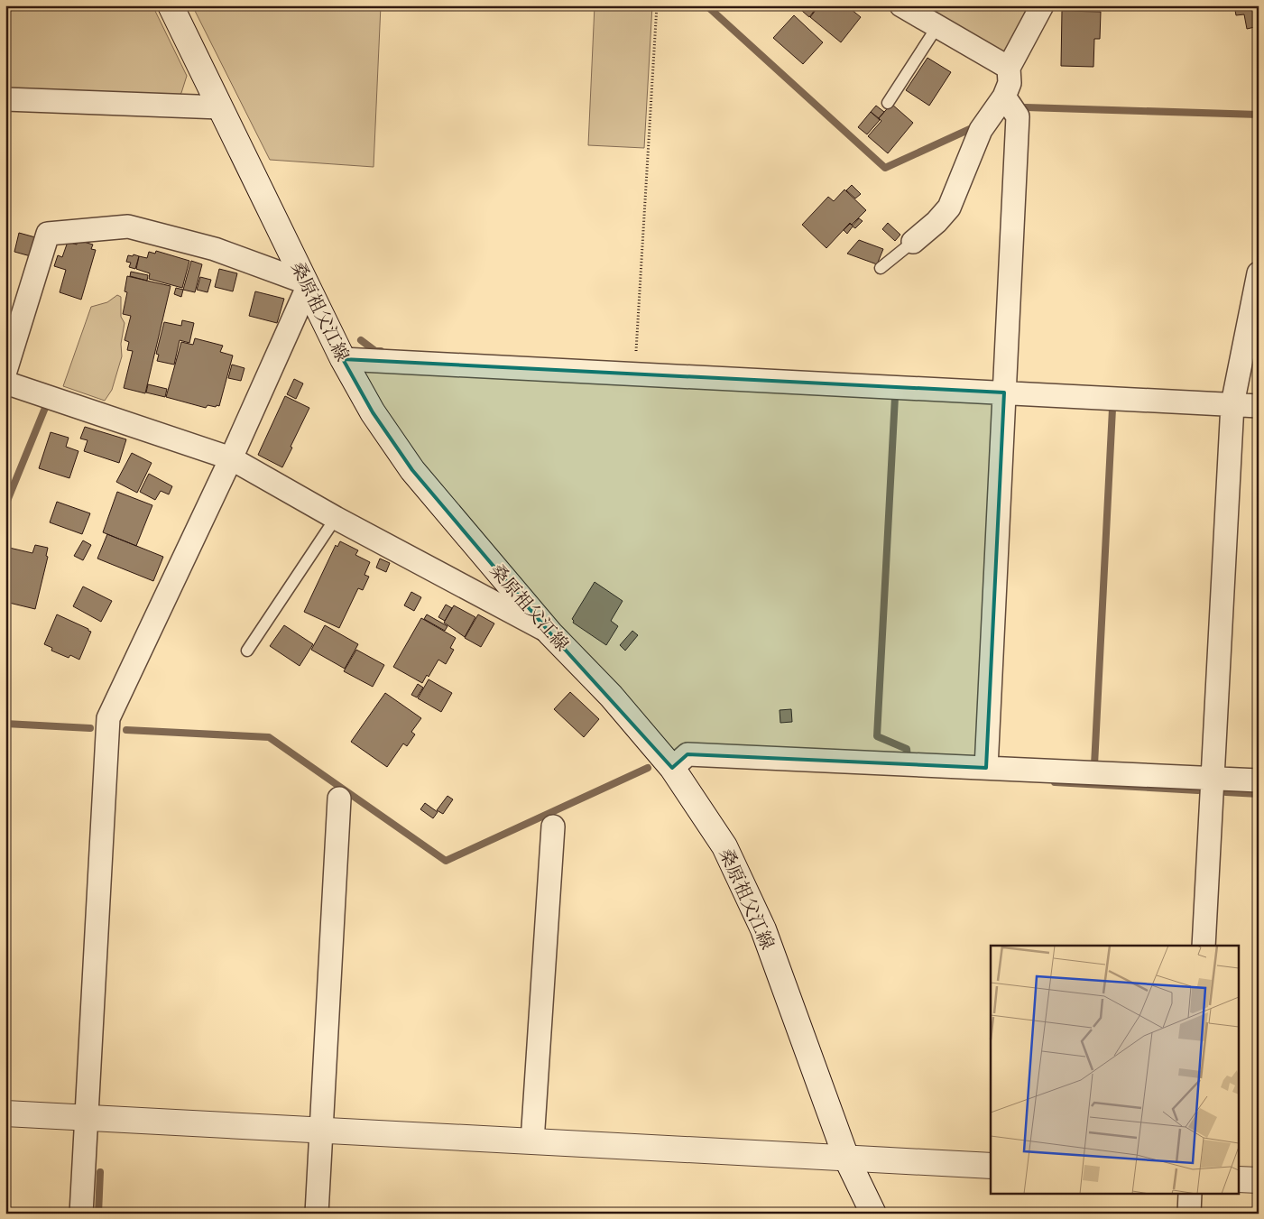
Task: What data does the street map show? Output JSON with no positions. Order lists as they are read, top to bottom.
{
  "streets": {
    "main road": ["桑原祖父江線"]
  }
}
